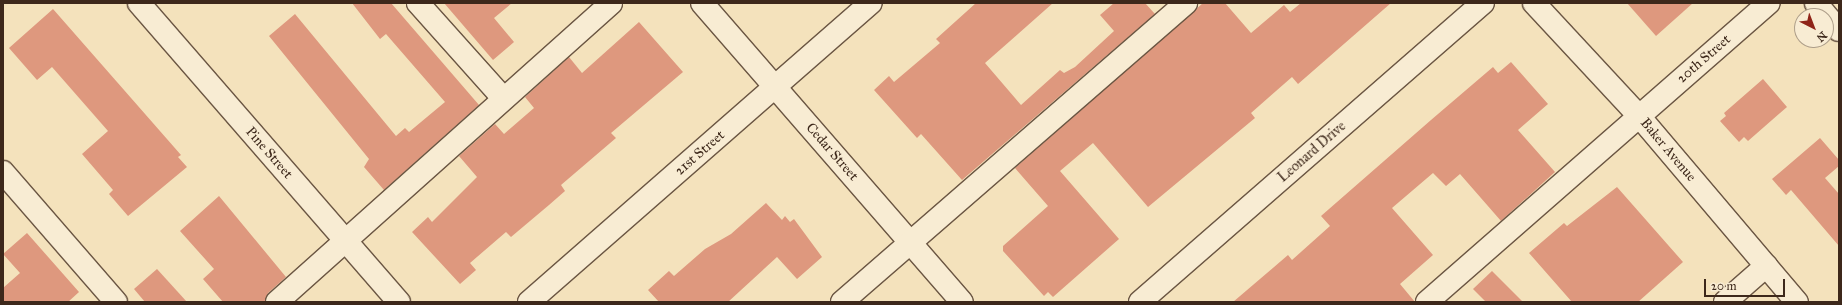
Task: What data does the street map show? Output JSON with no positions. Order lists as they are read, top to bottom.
{
  "streets": {
    "street": [
      "20th Street",
      "Baker Avenue",
      "Cedar Street",
      "Leonard Drive",
      "Pine Street",
      "21st Street"
    ]
  },
  "crossings": [
    ["20th Street", "Baker Avenue"],
    ["Cedar Street", "21st Street"]
  ],
  "scale_bar": "20 m",
  "north": "bottom right"
}
